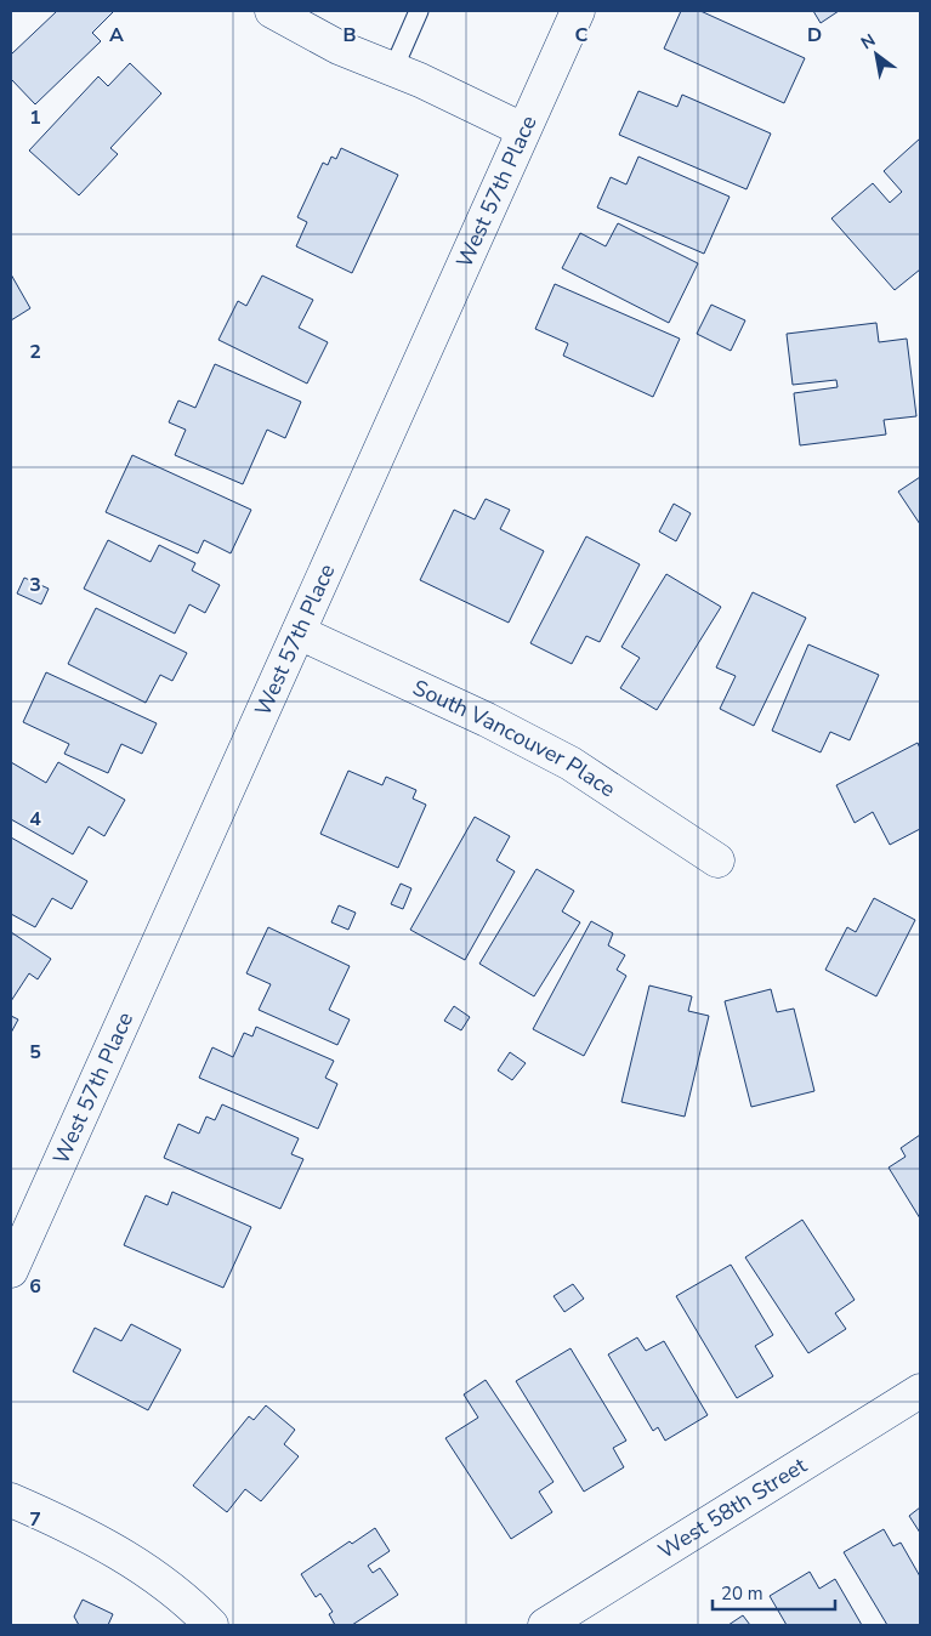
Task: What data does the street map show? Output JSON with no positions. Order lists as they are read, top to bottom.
{
  "streets": {
    "street": ["West 57th Place", "South Vancouver Place", "West 58th Street"]
  },
  "crossings": [
    ["West 57th Place", "South Vancouver Place"]
  ],
  "scale_bar": "20 m",
  "north": "top left",
  "grid": {
    "columns": [
      "A",
      "B",
      "C",
      "D"
    ],
    "rows": [
      "1",
      "2",
      "3",
      "4",
      "5",
      "6",
      "7"
    ]
  }
}
